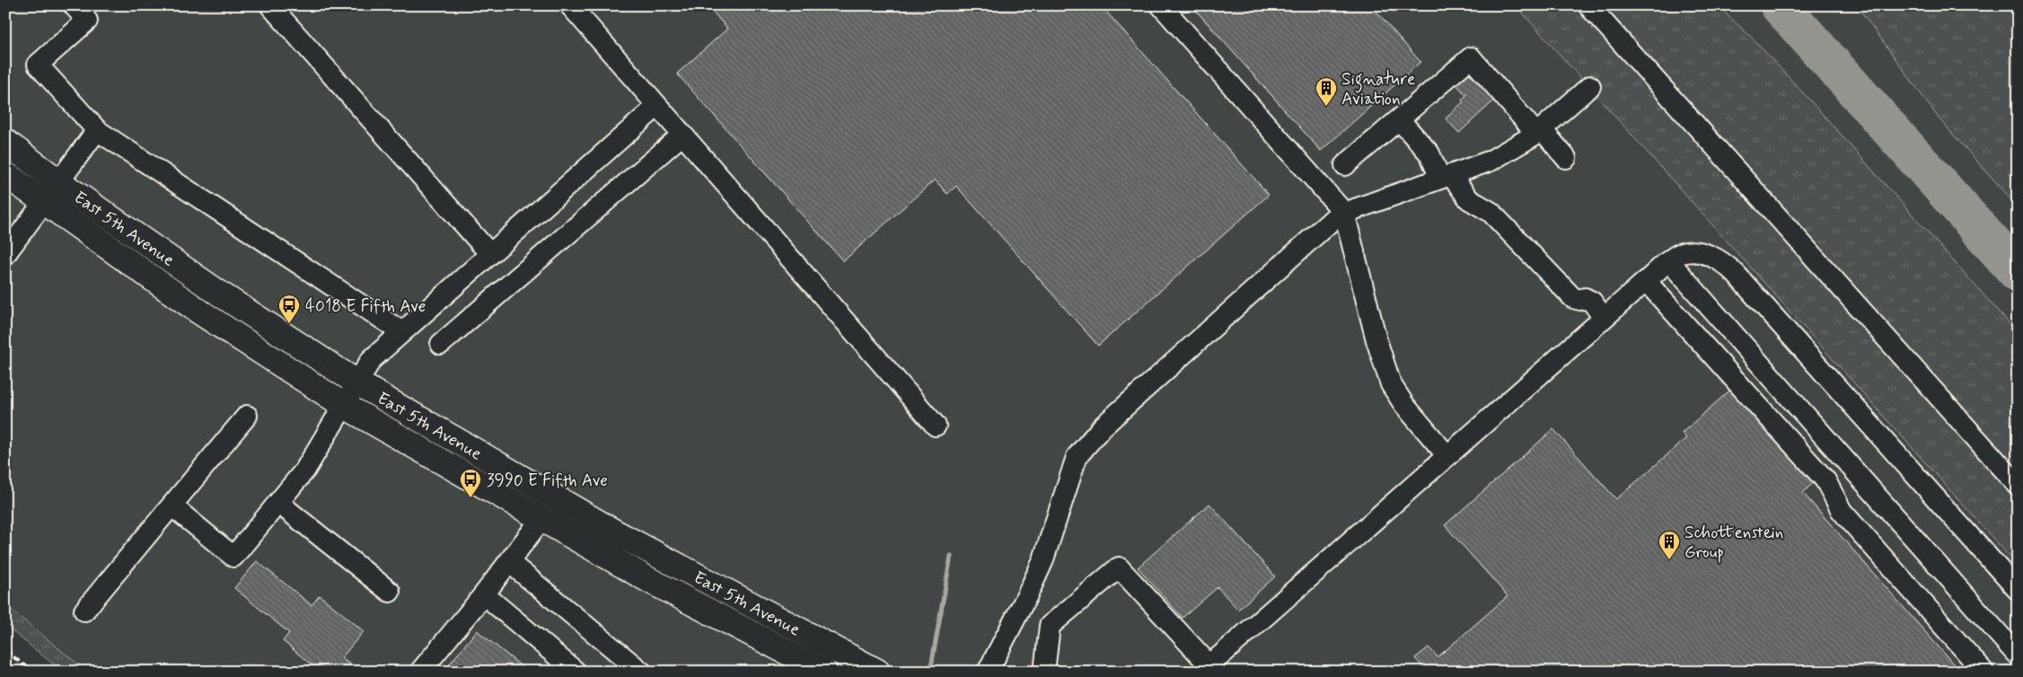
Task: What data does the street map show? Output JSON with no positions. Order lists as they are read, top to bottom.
{
  "streets": {
    "main road": ["East 5th Avenue"]
  },
  "places": {
    "building": ["Signature Aviation", "Schottenstein Group"],
    "bus stop": ["4018 E Fifth Ave", "3990 E Fifth Ave"]
  }
}
